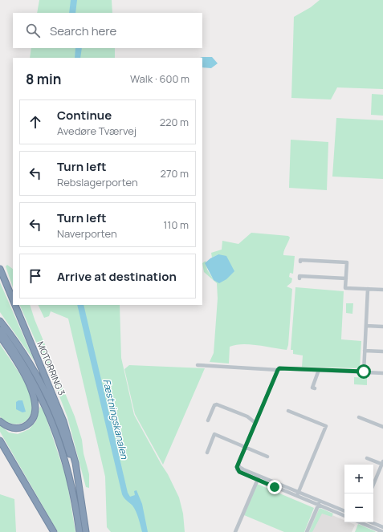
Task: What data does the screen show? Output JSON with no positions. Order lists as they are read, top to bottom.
{
  "streets": {
    "highway": ["MOTORRING 3"]
  },
  "water": ["Fæstningskanalen"],
  "page": {
    "search": "Search here",
    "heading": ["8 min", "Walk · 600 m"],
    "list": [
      ["Continue", "Avedøre Tværvej", "220 m"],
      ["Turn left", "Rebslagerporten", "270 m"],
      ["Turn left", "Naverporten", "110 m"],
      "Arrive at destination"
    ],
    "map_buttons": ["+", "−"]
  }
}
